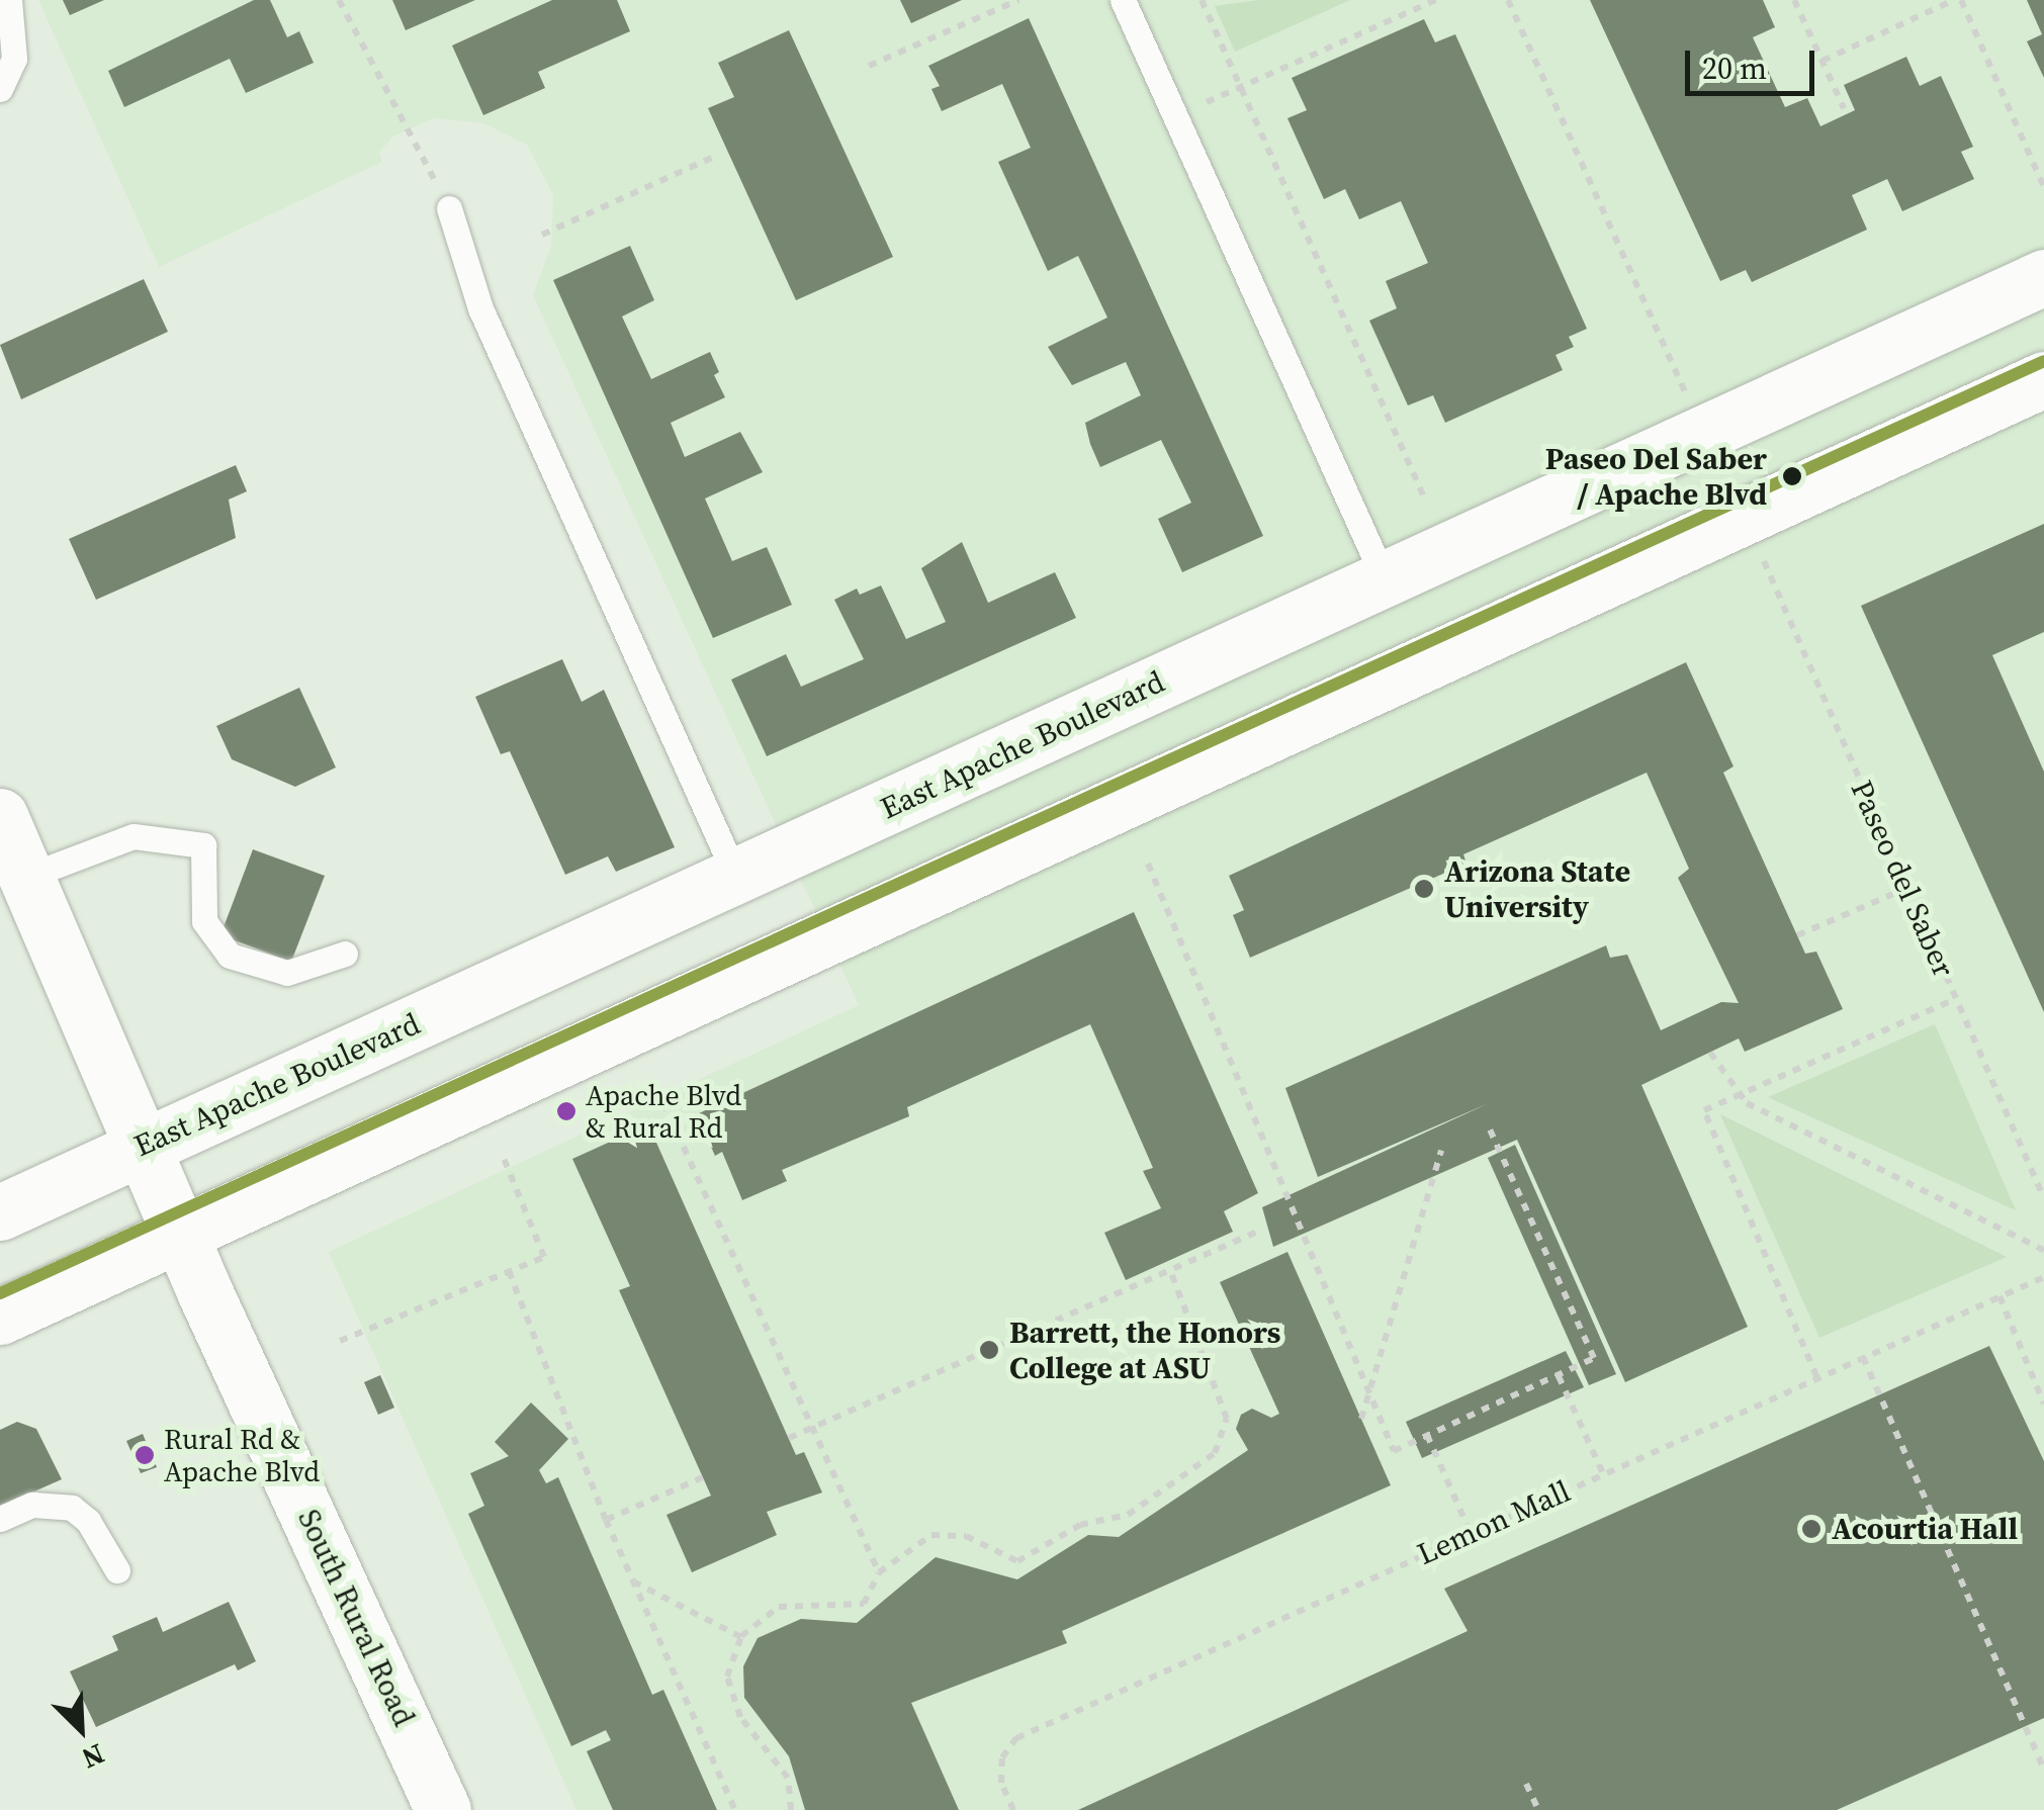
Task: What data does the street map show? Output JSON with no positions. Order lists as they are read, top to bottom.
{
  "streets": {
    "main road": ["East Apache Boulevard", "South Rural Road"],
    "path": ["Paseo del Saber", "Lemon Mall"]
  },
  "crossings": [
    ["East Apache Boulevard", "South Rural Road"]
  ],
  "places": [
    "Paseo Del Saber / Apache Blvd",
    "Arizona State University",
    "Apache Blvd & Rural Rd",
    "Barrett, the Honors College at ASU",
    "Rural Rd & Apache Blvd",
    "Acourtia Hall"
  ],
  "scale_bar": "20 m",
  "north": "bottom right"
}
